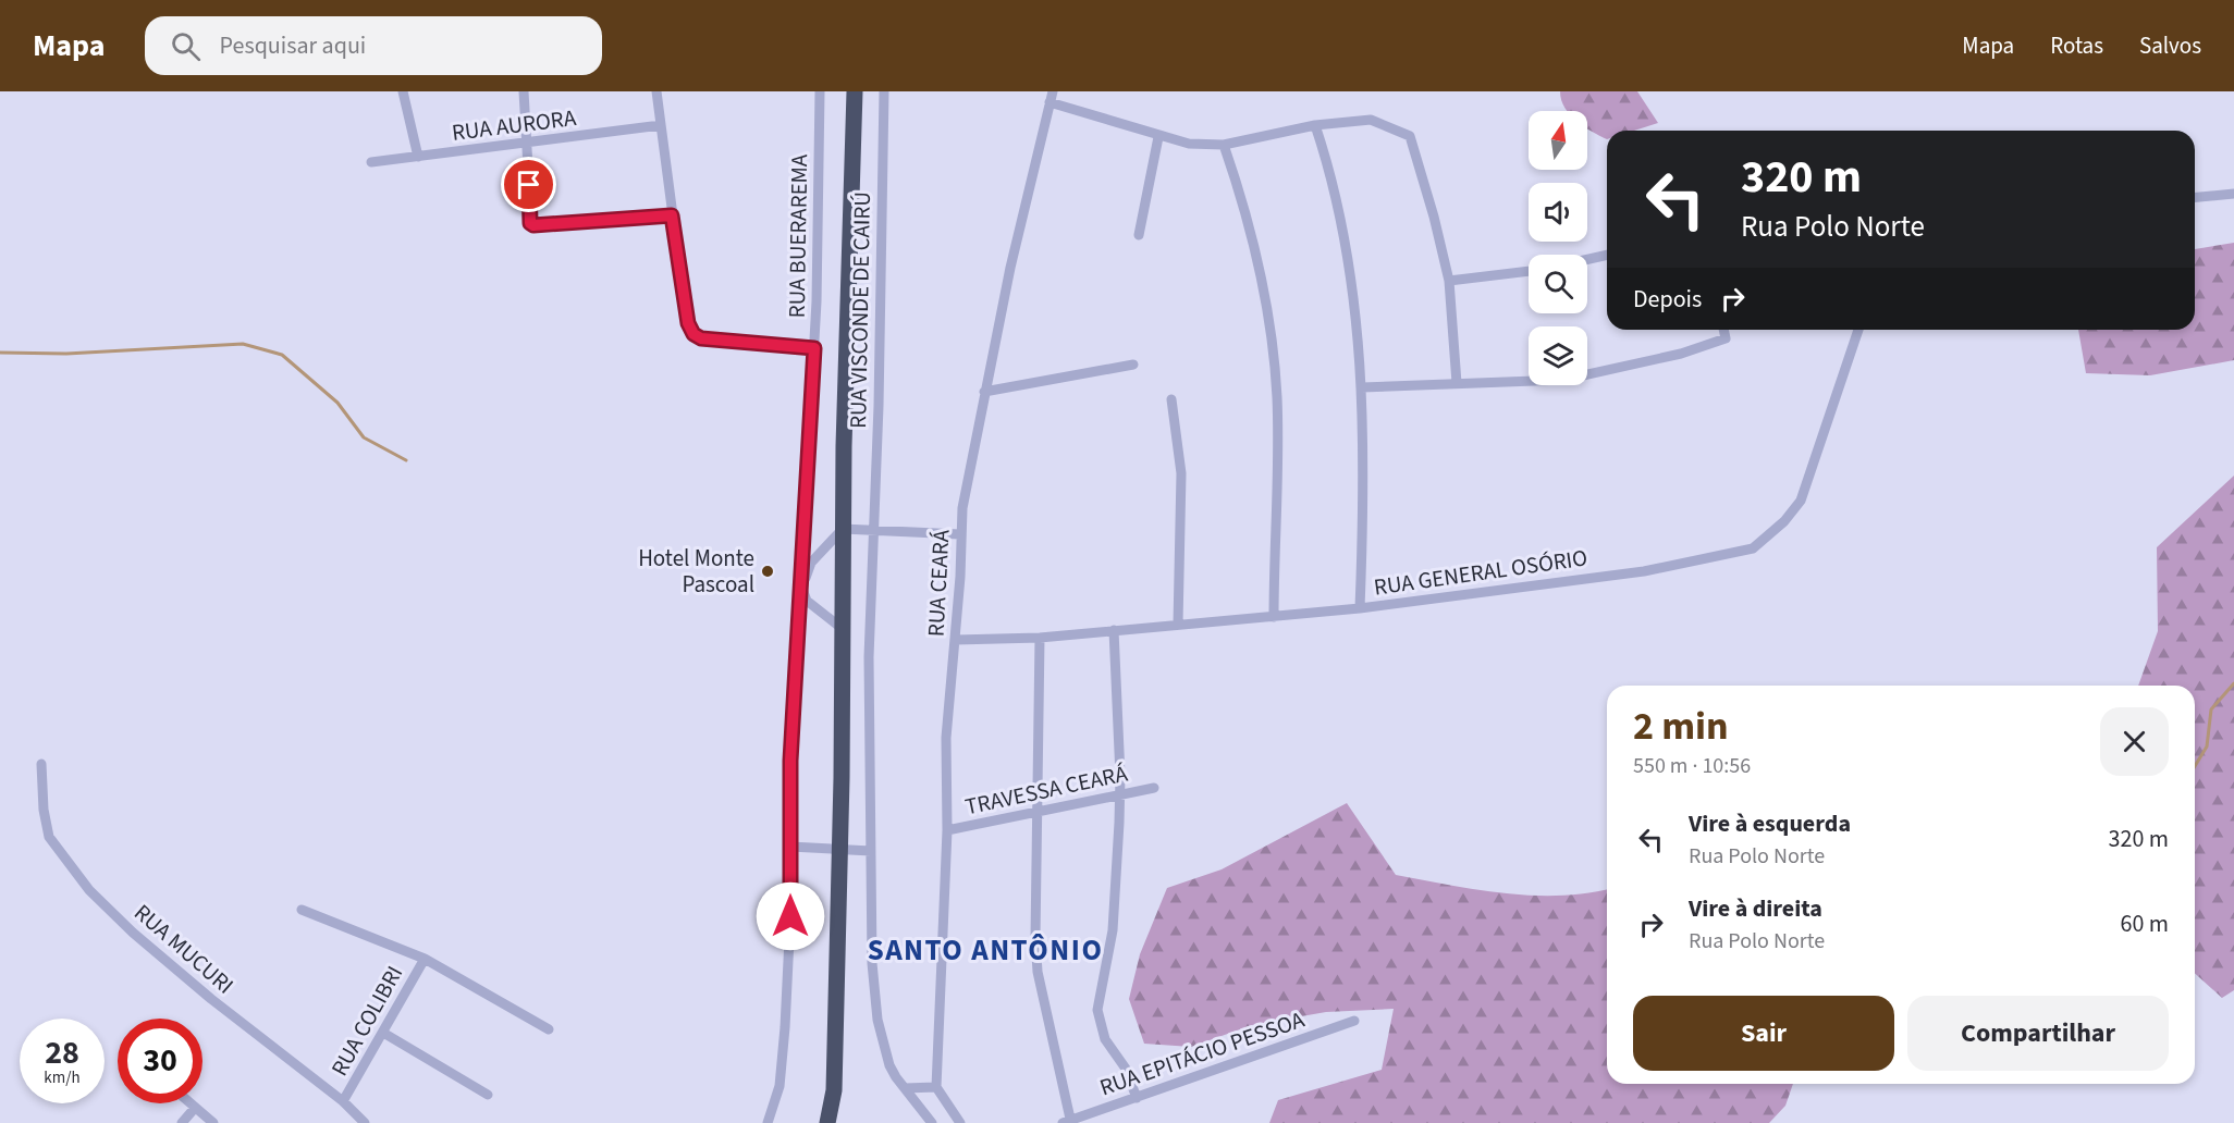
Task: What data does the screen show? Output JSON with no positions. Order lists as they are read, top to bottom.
{
  "streets": {
    "street": [
      "RUA AURORA",
      "RUA BUERAREMA",
      "RUA VISCONDE DE CAIRÚ",
      "RUA GENERAL OSÓRIO",
      "RUA CEARÁ",
      "TRAVESSA CEARÁ",
      "RUA MUCURI",
      "RUA COLIBRI",
      "RUA EPITÁCIO PESSOA"
    ]
  },
  "crossings": [
    ["RUA GENERAL OSÓRIO", "RUA CEARÁ"],
    ["RUA CEARÁ", "TRAVESSA CEARÁ"],
    ["RUA MUCURI", "RUA COLIBRI"]
  ],
  "districts": ["SANTO ANTÔNIO"],
  "places": ["Hotel Monte Pascoal"],
  "north": "top",
  "page": {
    "header": "Mapa",
    "search": "Pesquisar aqui",
    "nav": ["Mapa", "Rotas", "Salvos"],
    "turn": ["320 m", "Rua Polo Norte"],
    "then": "Depois",
    "heading": ["2 min", "550 m · 10:56"],
    "list": [
      {
        "name": "Vire à esquerda",
        "note": "Rua Polo Norte",
        "value": "320 m"
      },
      {
        "name": "Vire à direita",
        "note": "Rua Polo Norte",
        "value": "60 m"
      }
    ],
    "buttons": ["Sair", "Compartilhar"],
    "speed": "28 km/h",
    "limit": "30"
  }
}
